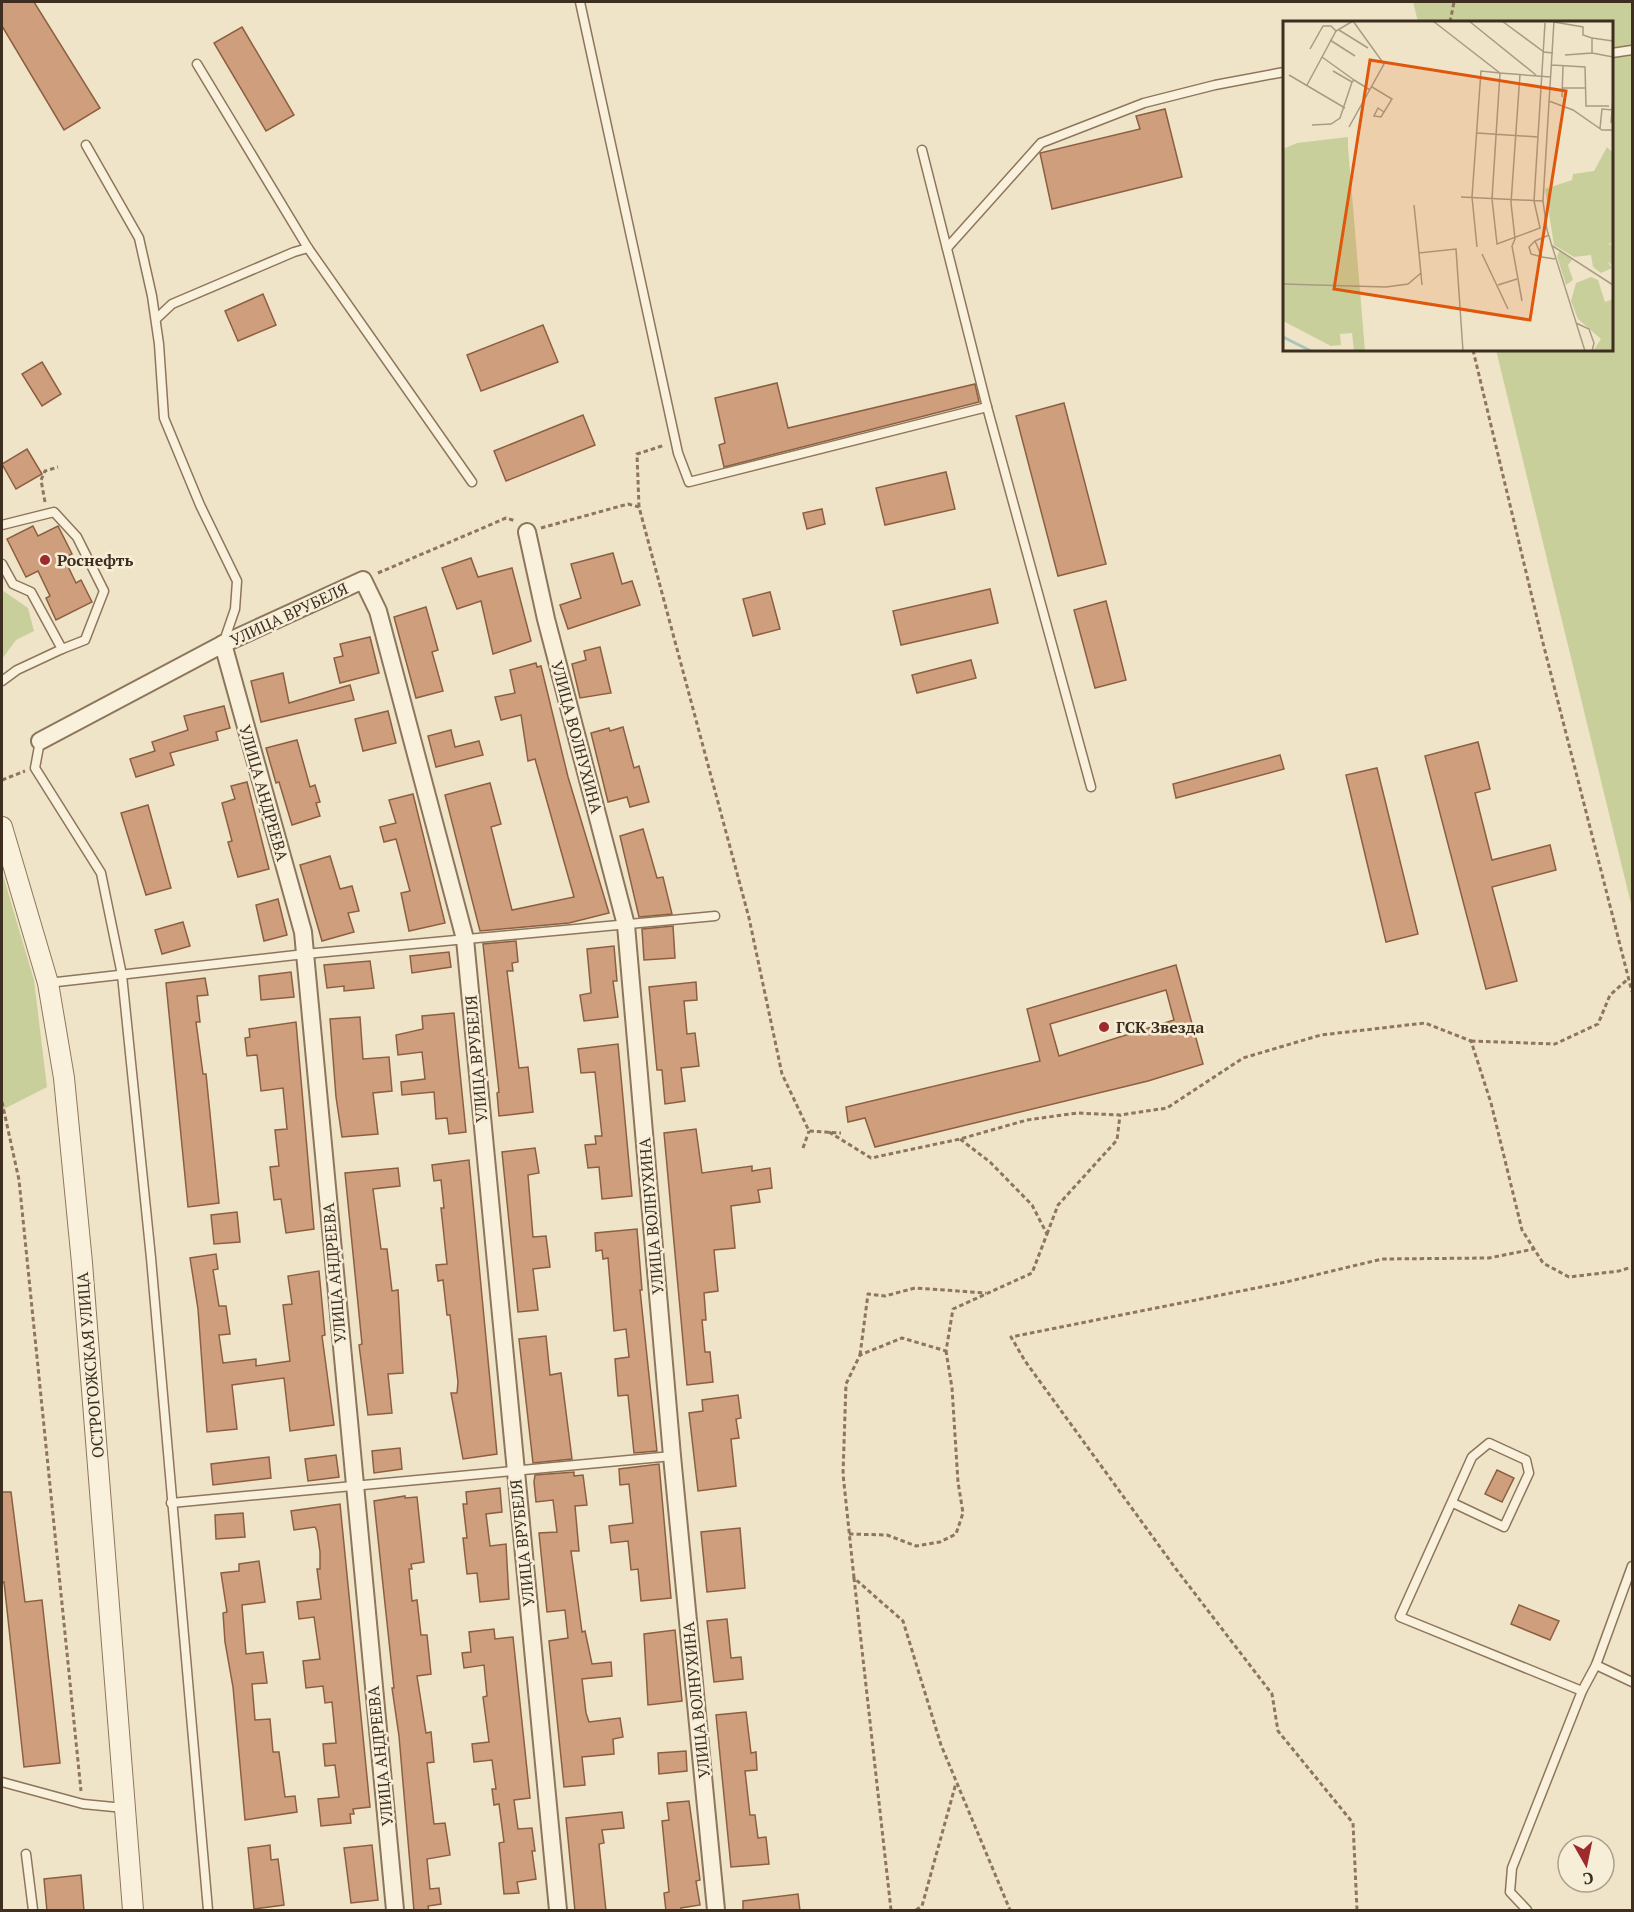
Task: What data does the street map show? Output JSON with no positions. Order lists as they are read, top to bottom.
{
  "streets": {
    "street": [
      "УЛИЦА ВРУБЕЛЯ",
      "УЛИЦА ВОЛНУХИНА",
      "УЛИЦА АНДРЕЕВА",
      "ОСТРОГОЖСКАЯ УЛИЦА"
    ]
  },
  "crossings": [
    ["УЛИЦА ВРУБЕЛЯ", "УЛИЦА АНДРЕЕВА"]
  ],
  "places": ["Роснефть", "ГСК Звезда"],
  "north": "bottom"
}
